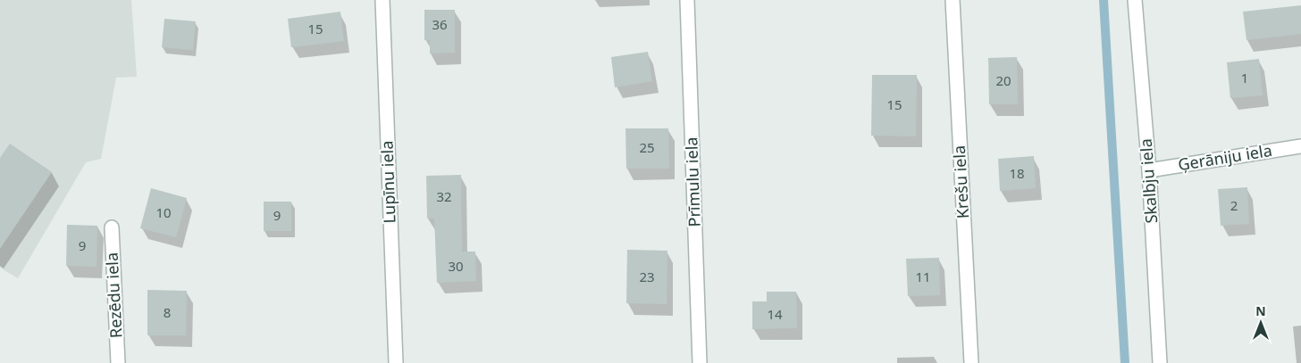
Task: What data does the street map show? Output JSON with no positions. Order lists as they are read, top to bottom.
{
  "streets": {
    "street": [
      "Ģerāniju iela",
      "Skalbju iela",
      "Lupīnu iela",
      "Prīmulu iela",
      "Krešu iela",
      "Rezēdu iela"
    ]
  },
  "crossings": [
    ["Ģerāniju iela", "Skalbju iela"]
  ],
  "house_numbers": [
    "36",
    "15",
    "1",
    "20",
    "15",
    "25",
    "18",
    "32",
    "2",
    "10",
    "9",
    "9",
    "30",
    "23",
    "11",
    "8",
    "14"
  ],
  "north": "top"
}
